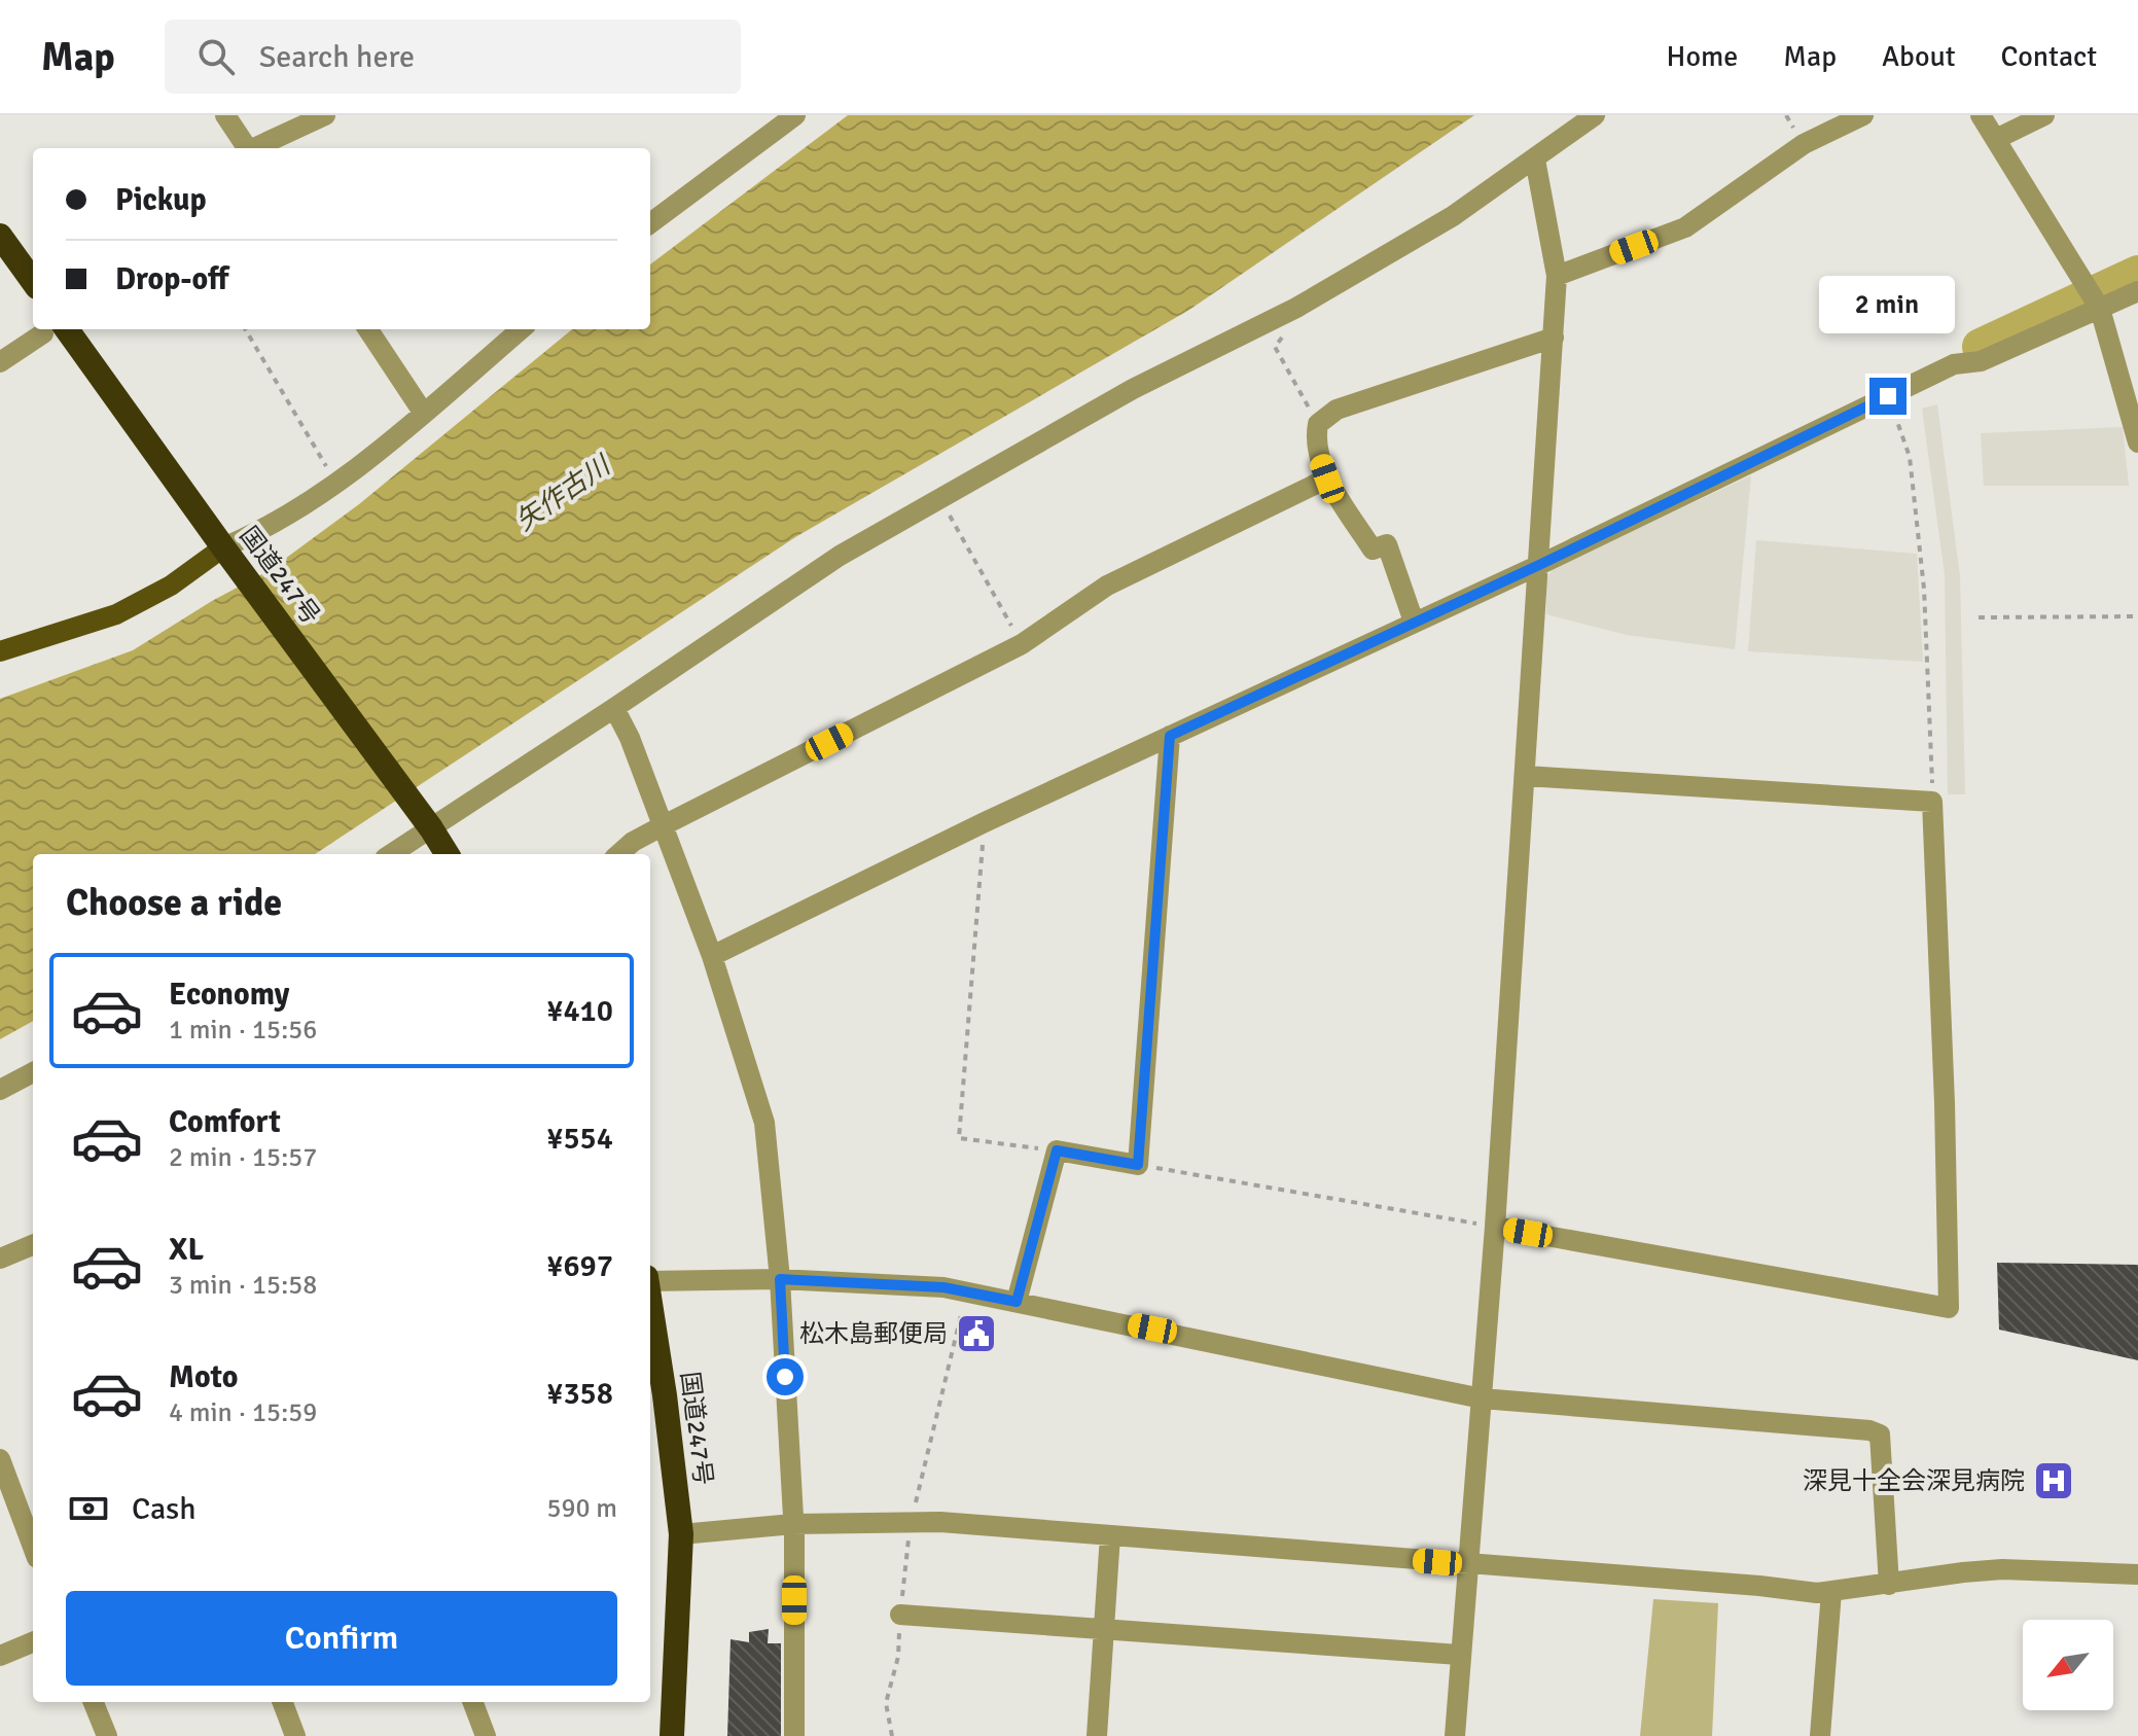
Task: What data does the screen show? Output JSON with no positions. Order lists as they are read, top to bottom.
{
  "streets": {
    "highway": ["国道247号"]
  },
  "water": ["矢作古川"],
  "places": {
    "public building": ["松木島郵便局"],
    "hospital": ["深見十全会深見病院"]
  },
  "north": "bottom left",
  "page": {
    "header": "Map",
    "search": "Search here",
    "nav": [
      "Home",
      "Map",
      "About",
      "Contact"
    ],
    "banner": ["Pickup", "Drop-off"],
    "bubble": "2 min",
    "heading": "Choose a ride",
    "list": [
      {
        "name": "Economy",
        "note": "1 min · 15:56",
        "value": "¥410"
      },
      {
        "name": "Comfort",
        "note": "2 min · 15:57",
        "value": "¥554"
      },
      {
        "name": "XL",
        "note": "3 min · 15:58",
        "value": "¥697"
      },
      {
        "name": "Moto",
        "note": "4 min · 15:59",
        "value": "¥358"
      }
    ],
    "pay": ["Cash", "590 m"],
    "buttons": "Confirm"
  }
}
